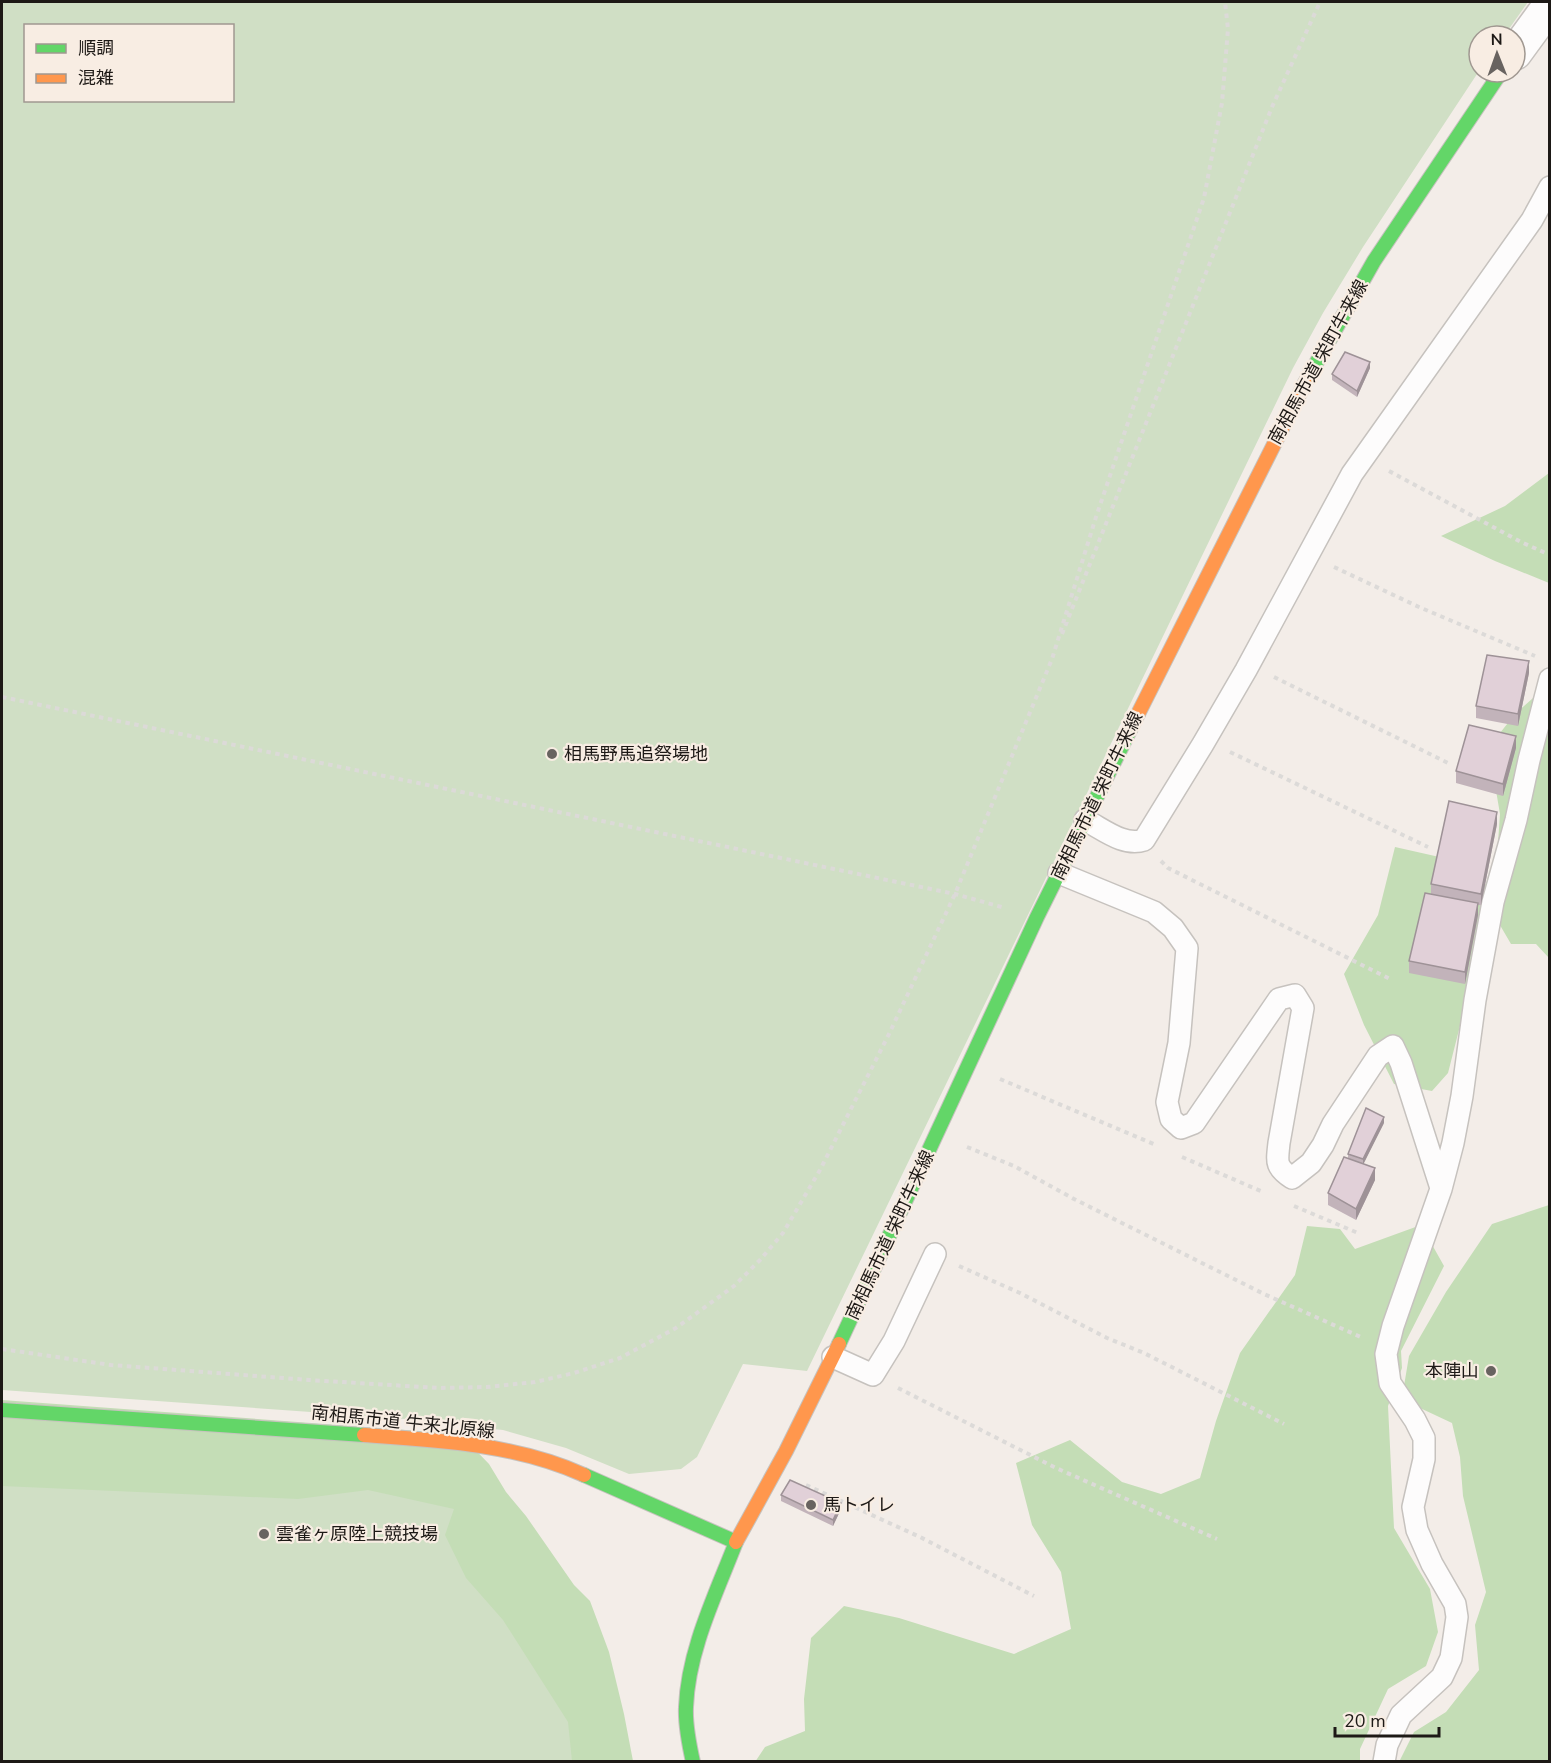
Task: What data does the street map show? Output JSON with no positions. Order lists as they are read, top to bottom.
{
  "streets": {
    "street": ["南相馬市道 栄町牛来線", "南相馬市道 牛来北原線"]
  },
  "crossings": [
    ["南相馬市道 栄町牛来線", "南相馬市道 牛来北原線"]
  ],
  "places": [
    "相馬野馬追祭場地",
    "本陣山",
    "馬トイレ",
    "雲雀ヶ原陸上競技場"
  ],
  "legend": ["順調", "混雑"],
  "scale_bar": "20 m",
  "north": "top"
}
